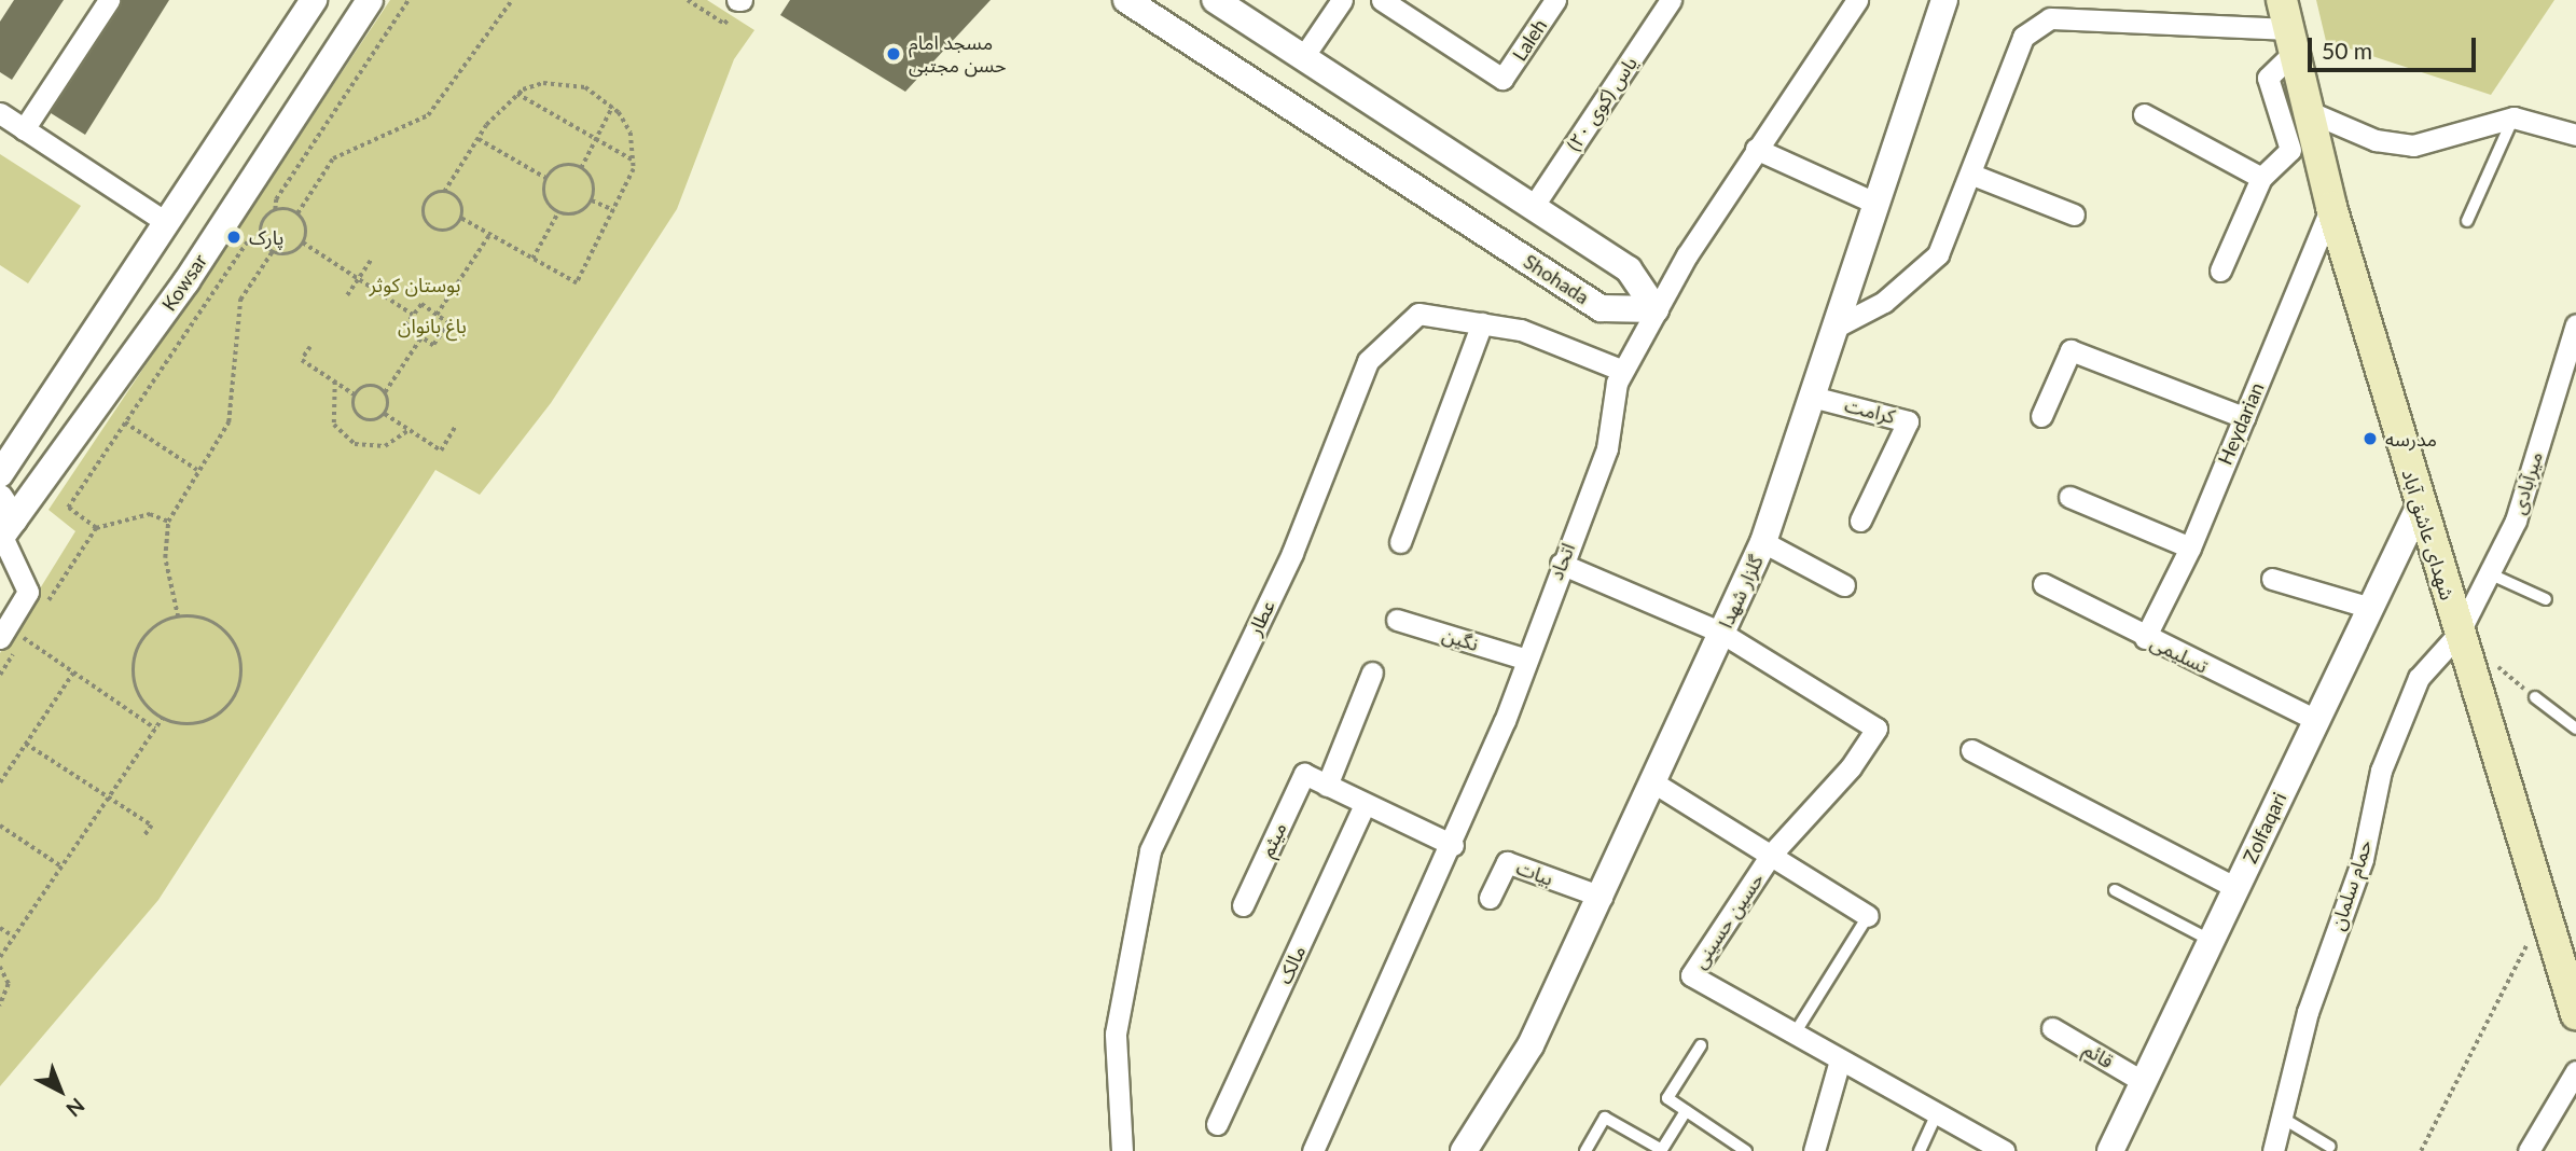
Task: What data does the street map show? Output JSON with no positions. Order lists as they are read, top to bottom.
{
  "streets": {
    "main road": ["شهدای عاشق آباد"],
    "street": [
      "Laleh",
      "یاس (کوی ۲۰)",
      "Shohada",
      "Kowsar",
      "کرامت",
      "Heydarian",
      "میرآبادی",
      "اتحاد",
      "گلزار شهدا",
      "عطار",
      "نگین",
      "تسلیمی",
      "Zolfaqari",
      "میثم",
      "بیات",
      "حمام سلمان",
      "حسین حسینی",
      "مالک",
      "قائم"
    ]
  },
  "crossings": [
    ["Shohada", "اتحاد"],
    ["کرامت", "گلزار شهدا"],
    ["Heydarian", "شهدای عاشق آباد"],
    ["Heydarian", "تسلیمی"],
    ["میرآبادی", "شهدای عاشق آباد"],
    ["میرآبادی", "حمام سلمان"],
    ["شهدای عاشق آباد", "Zolfaqari"],
    ["شهدای عاشق آباد", "حمام سلمان"],
    ["اتحاد", "عطار"],
    ["اتحاد", "نگین"],
    ["گلزار شهدا", "بیات"],
    ["گلزار شهدا", "حسین حسینی"],
    ["تسلیمی", "Zolfaqari"],
    ["Zolfaqari", "قائم"]
  ],
  "parks": ["بوستان کوثر", "باغ بانوان"],
  "places": ["مسجد امام حسن مجتبی", "پارک", "مدرسه"],
  "scale_bar": "50 m",
  "north": "bottom right"
}
